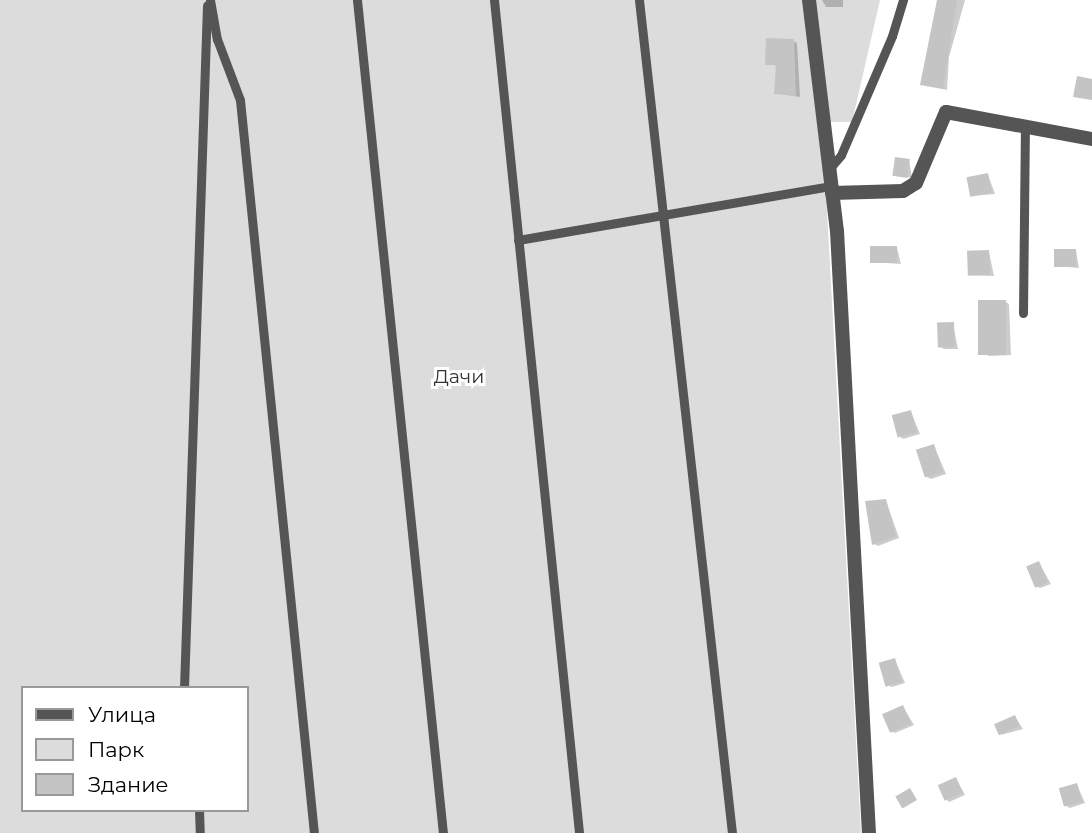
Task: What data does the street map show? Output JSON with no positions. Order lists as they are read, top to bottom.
{
  "parks": ["Дачи"],
  "legend": ["Улица", "Парк", "Здание"]
}
